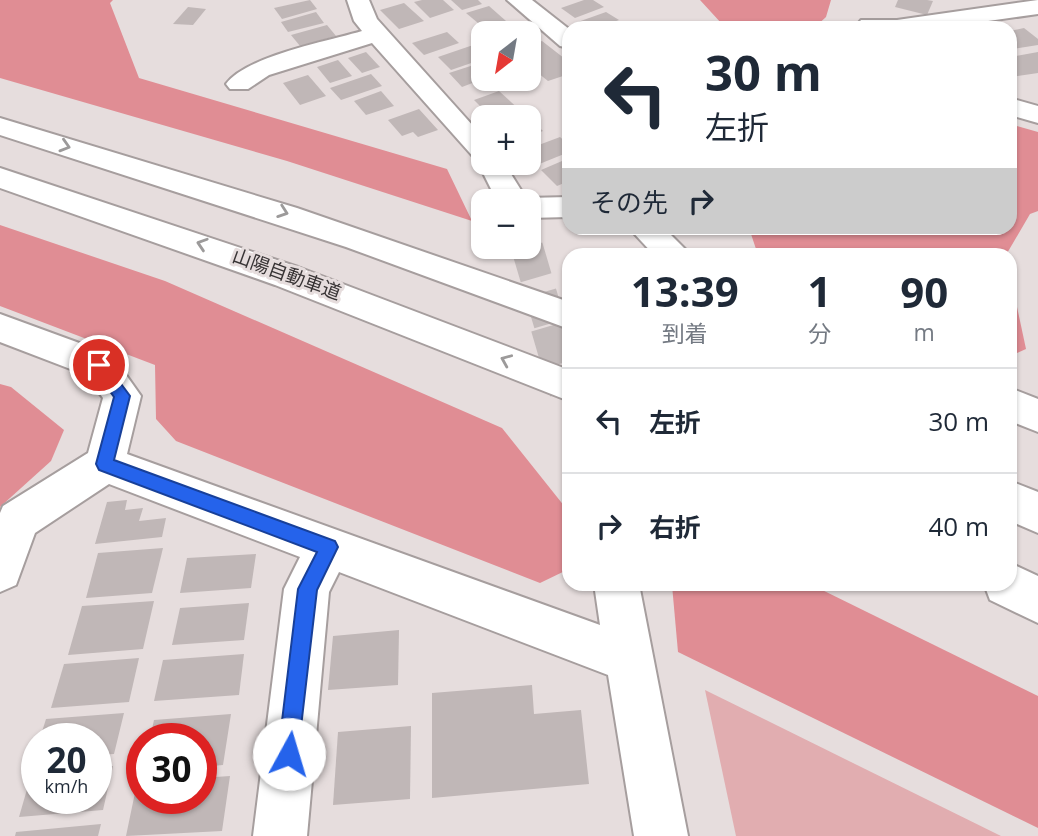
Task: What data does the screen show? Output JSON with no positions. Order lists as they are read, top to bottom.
{
  "streets": {
    "main road": ["山陽自動車道"]
  },
  "north": "bottom left",
  "page": {
    "map_buttons": ["+", "−"],
    "turn": ["30 m", "左折"],
    "then": "その先",
    "eta": [
      "13:39",
      "到着",
      "1",
      "分",
      "90",
      "m"
    ],
    "list": [
      {
        "name": "左折",
        "value": "30 m"
      },
      {
        "name": "右折",
        "value": "40 m"
      }
    ],
    "speed": "20 km/h",
    "limit": "30"
  }
}
